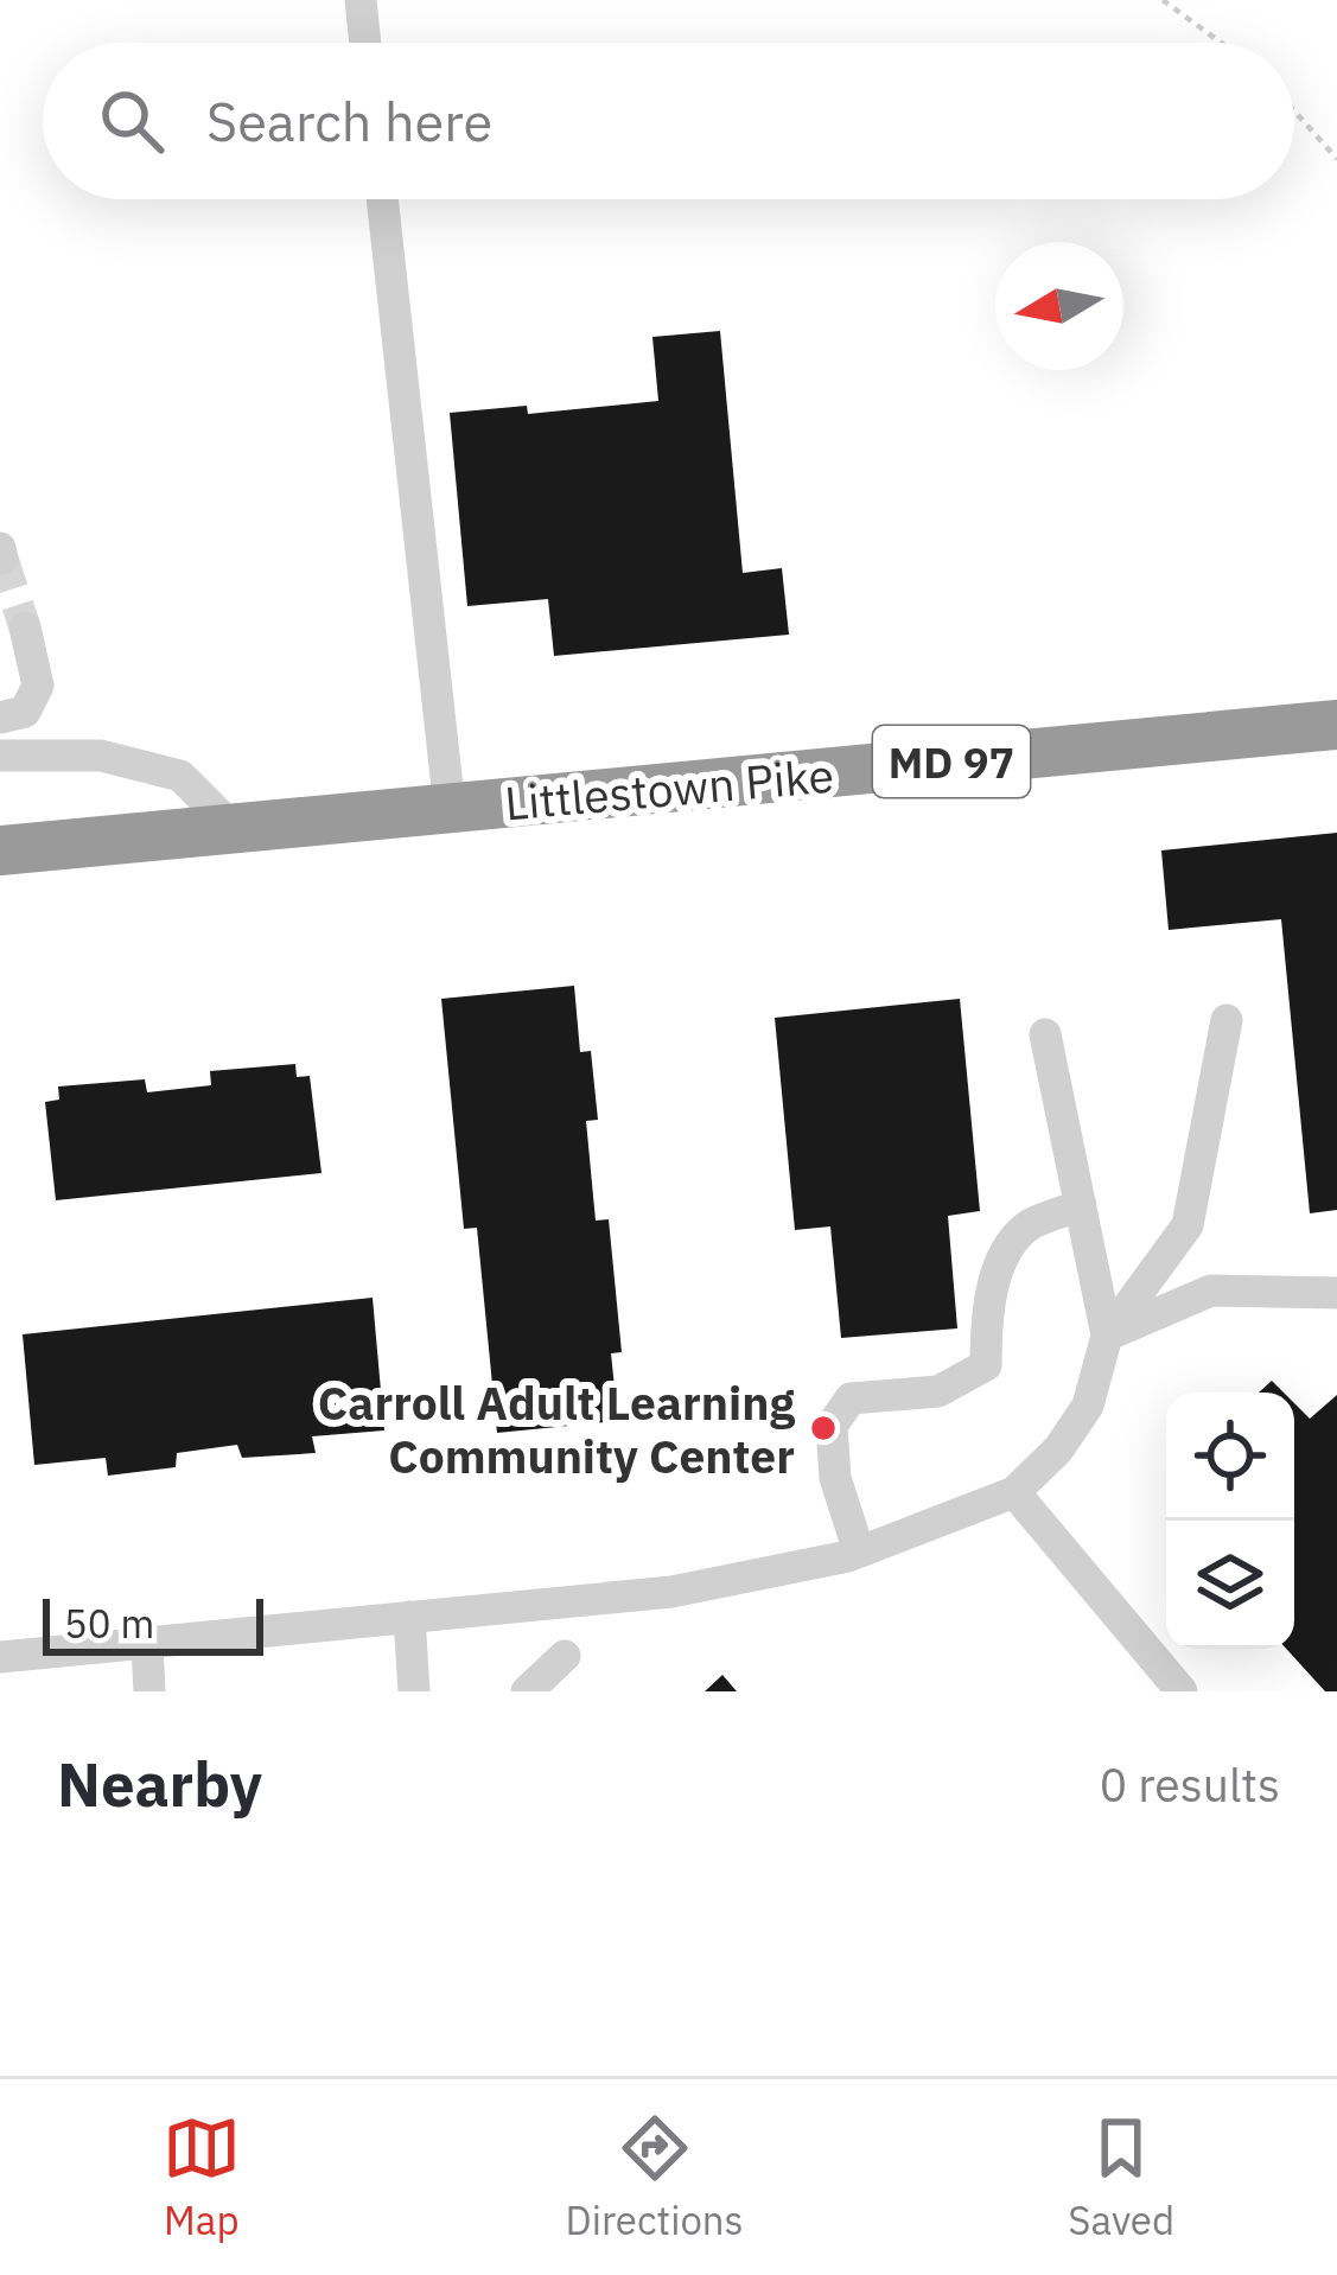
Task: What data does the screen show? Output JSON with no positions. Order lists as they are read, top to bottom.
{
  "streets": {
    "highway": ["MD 97", "Littlestown Pike"]
  },
  "places": ["Carroll Adult Learning Community Center"],
  "scale_bar": "50 m",
  "north": "left",
  "page": {
    "search": "Search here",
    "scale": "50 m",
    "heading": ["Nearby", "0 results"],
    "nav": ["Map", "Directions", "Saved"]
  }
}
